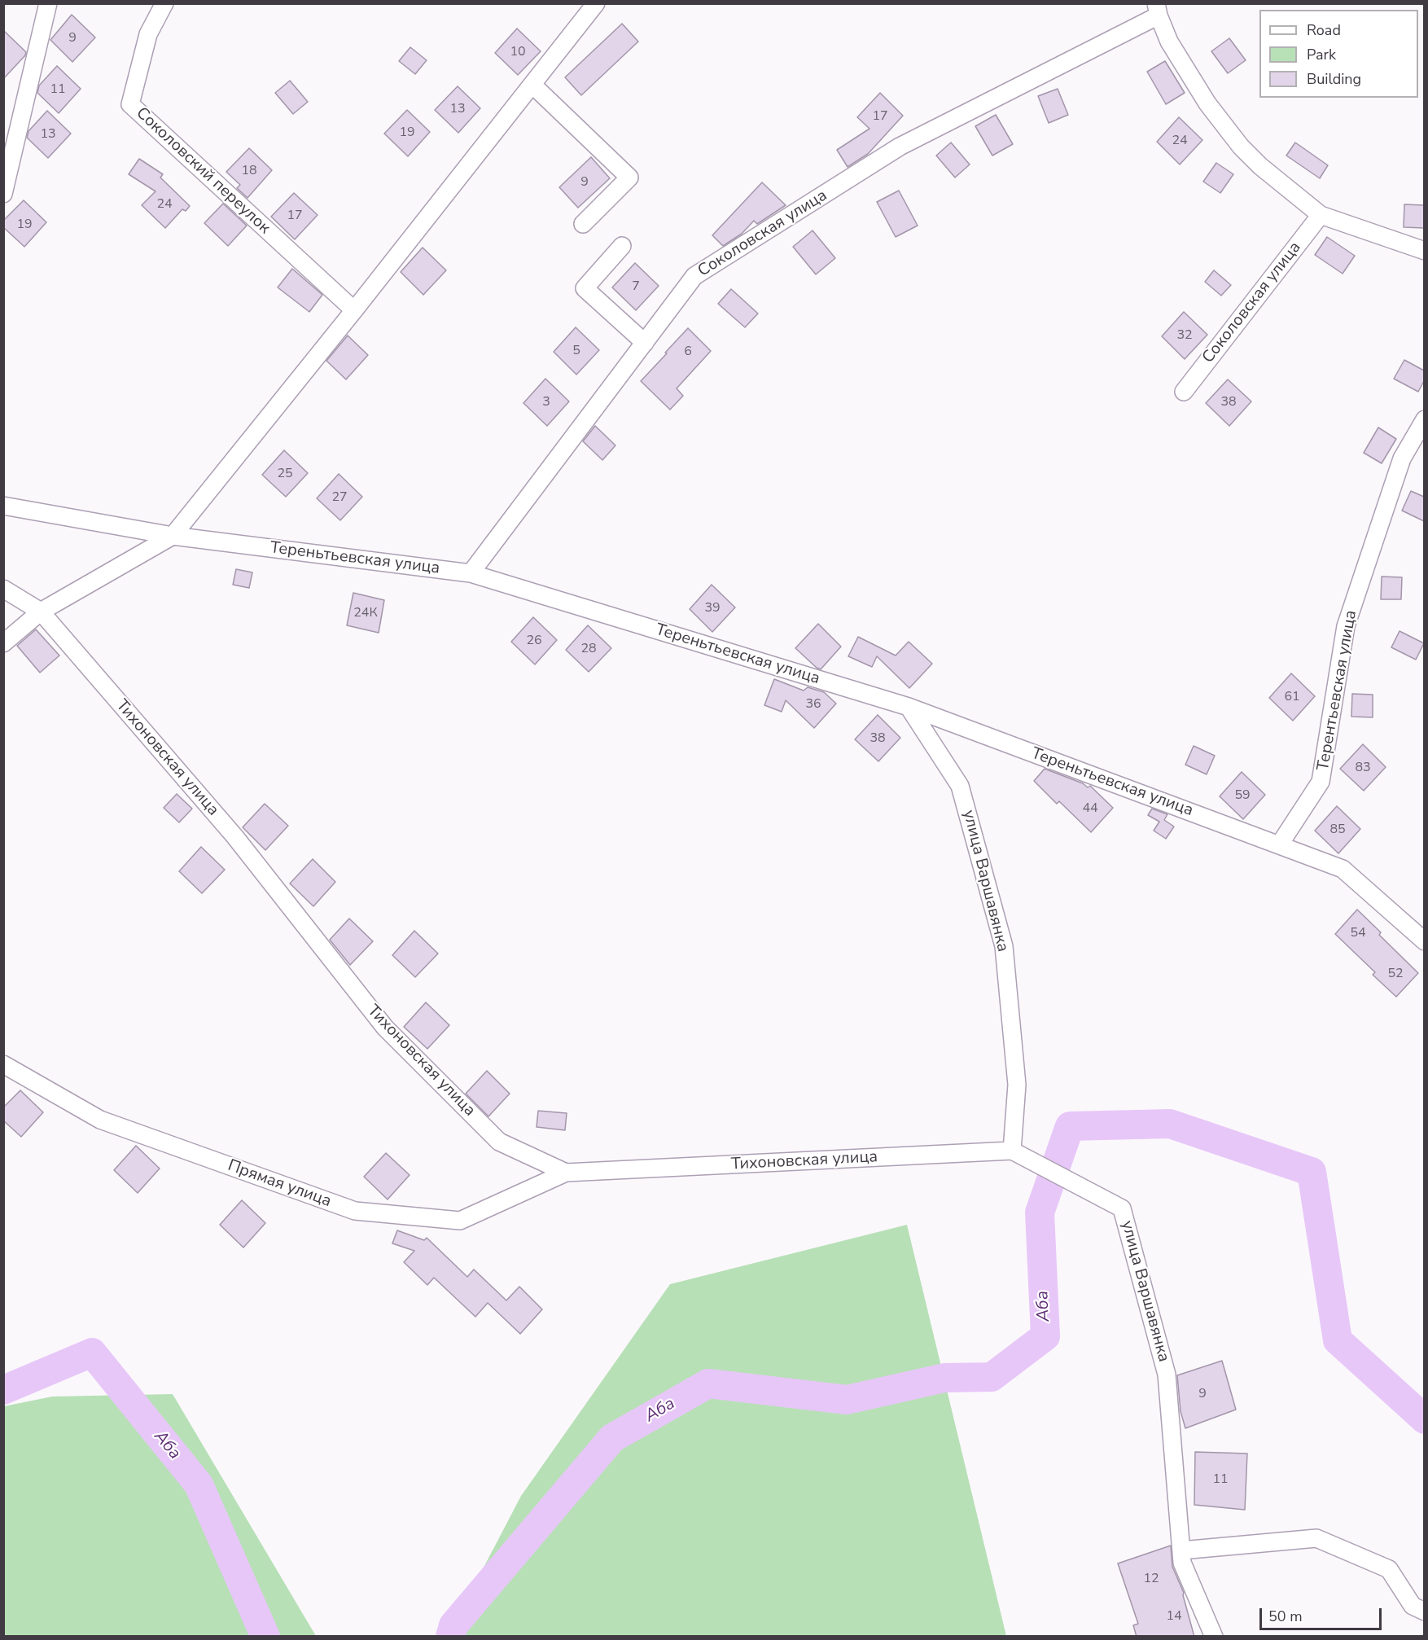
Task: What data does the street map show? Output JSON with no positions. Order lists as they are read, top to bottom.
{
  "streets": {
    "street": [
      "Соколовский переулок",
      "Соколовская улица",
      "Тереньтьевская улица",
      "Терентьевская улица",
      "Тихоновская улица",
      "улица Варшавянка",
      "Прямая улица"
    ]
  },
  "crossings": [
    ["Соколовская улица", "Тереньтьевская улица"],
    ["Тереньтьевская улица", "Терентьевская улица"],
    ["Тереньтьевская улица", "улица Варшавянка"],
    ["Тихоновская улица", "улица Варшавянка"],
    ["Тихоновская улица", "Прямая улица"]
  ],
  "water": ["Аба"],
  "house_numbers": [
    "9",
    "10",
    "11",
    "13",
    "17",
    "19",
    "13",
    "24",
    "18",
    "9",
    "24",
    "17",
    "19",
    "7",
    "32",
    "5",
    "6",
    "3",
    "38",
    "25",
    "27",
    "39",
    "24К",
    "26",
    "28",
    "61",
    "36",
    "38",
    "83",
    "59",
    "44",
    "85",
    "54",
    "52",
    "9",
    "11",
    "12",
    "14"
  ],
  "legend": ["Road", "Park", "Building"],
  "scale_bar": "50 m"
}
